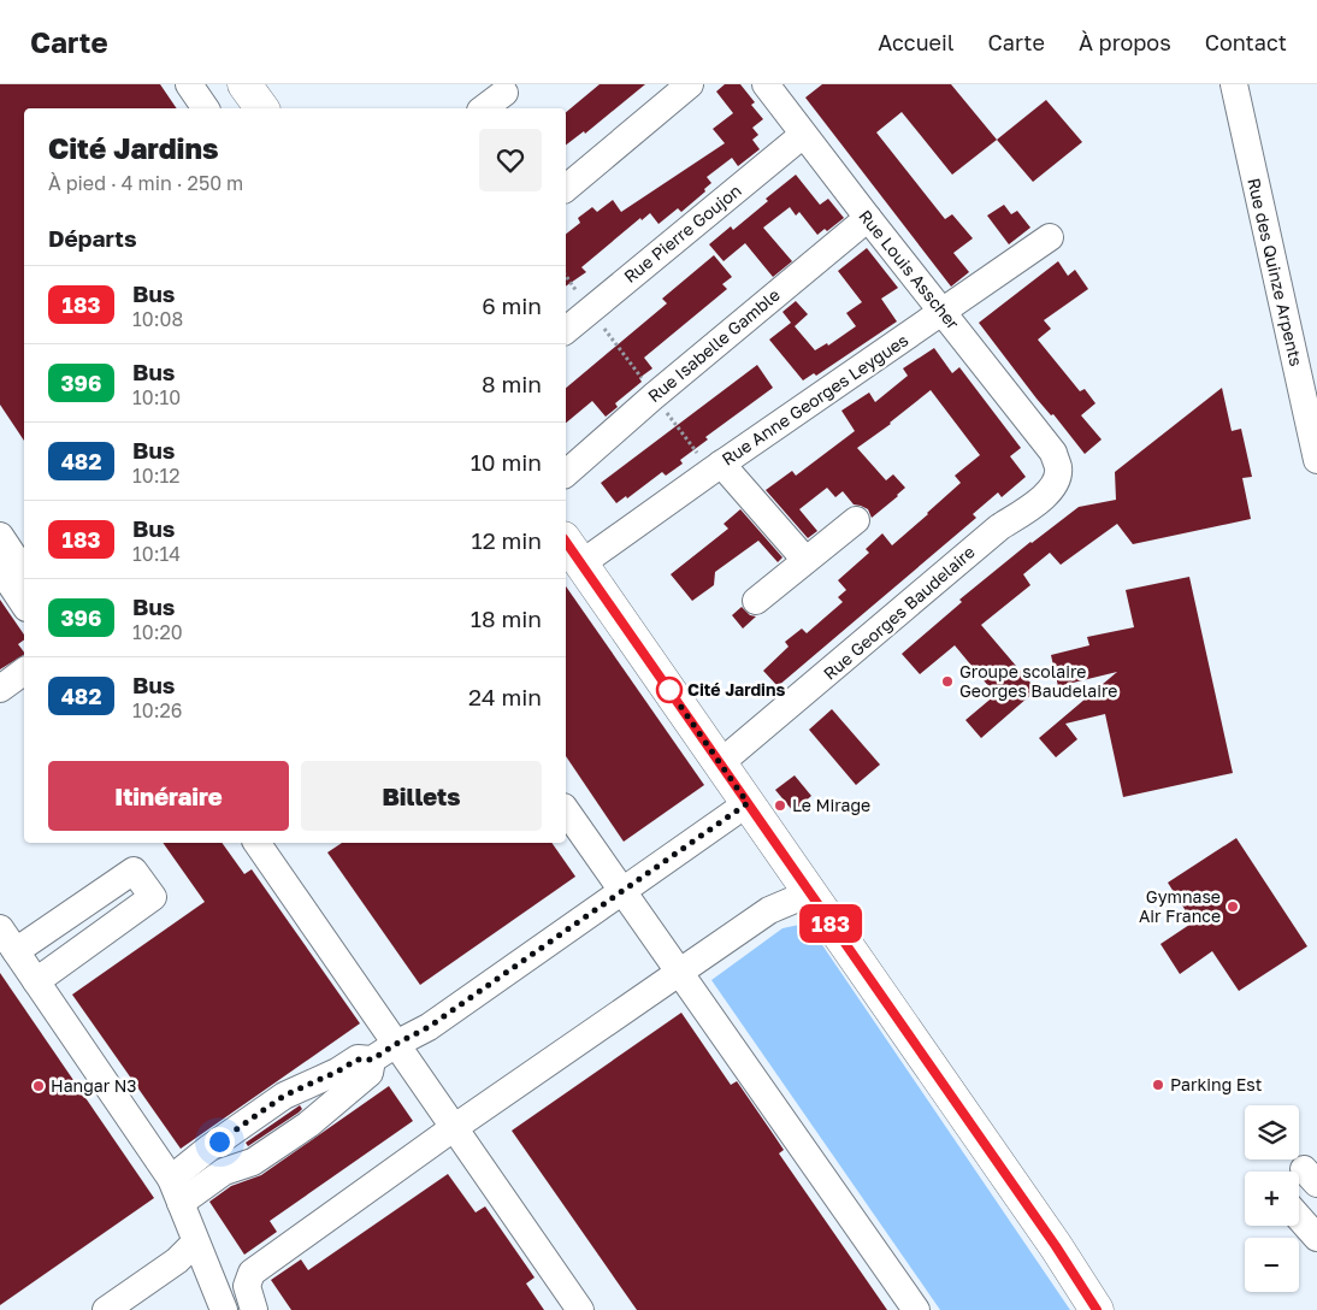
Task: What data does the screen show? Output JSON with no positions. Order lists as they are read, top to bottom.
{
  "streets": {
    "street": [
      "Rue Pierre Goujon",
      "Rue Louis Asscher",
      "Rue des Quinze Arpents",
      "Rue Isabelle Gamble",
      "Rue Anne Georges Leygues",
      "Rue Georges Baudelaire"
    ]
  },
  "crossings": [
    ["Rue Pierre Goujon", "Rue Louis Asscher"],
    ["Rue Louis Asscher", "Rue Isabelle Gamble"],
    ["Rue Louis Asscher", "Rue Anne Georges Leygues"],
    ["Rue Louis Asscher", "Rue Georges Baudelaire"]
  ],
  "places": [
    "Groupe scolaire Georges Baudelaire",
    "Cité Jardins",
    "Le Mirage",
    "Gymnase Air France",
    "Parking Est",
    "Hangar N3"
  ],
  "lines": ["bus line 183"],
  "page": {
    "header": "Carte",
    "nav": [
      "Accueil",
      "Carte",
      "À propos",
      "Contact"
    ],
    "on_map": "183",
    "heading": [
      ["Cité Jardins", "À pied · 4 min · 250 m"],
      "Départs"
    ],
    "list": [
      {
        "mark": "183",
        "name": "Bus",
        "note": "10:08",
        "value": "6 min"
      },
      {
        "mark": "396",
        "name": "Bus",
        "note": "10:10",
        "value": "8 min"
      },
      {
        "mark": "482",
        "name": "Bus",
        "note": "10:12",
        "value": "10 min"
      },
      {
        "mark": "183",
        "name": "Bus",
        "note": "10:14",
        "value": "12 min"
      },
      {
        "mark": "396",
        "name": "Bus",
        "note": "10:20",
        "value": "18 min"
      },
      {
        "mark": "482",
        "name": "Bus",
        "note": "10:26",
        "value": "24 min"
      }
    ],
    "buttons": ["Itinéraire", "Billets"],
    "map_buttons": ["+", "−"]
  }
}
